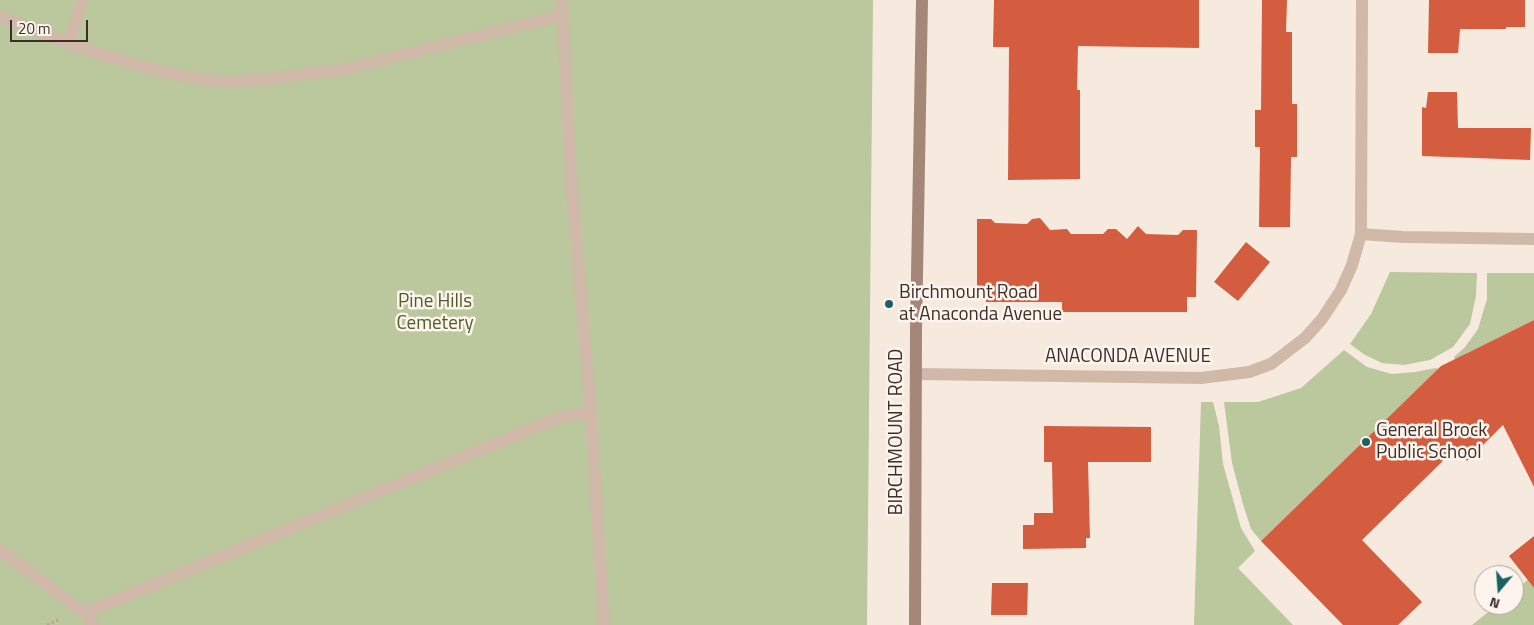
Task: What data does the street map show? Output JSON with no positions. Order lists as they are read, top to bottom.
{
  "streets": {
    "main road": ["BIRCHMOUNT ROAD"],
    "street": ["ANACONDA AVENUE"]
  },
  "crossings": [
    ["ANACONDA AVENUE", "BIRCHMOUNT ROAD"]
  ],
  "parks": ["Pine Hills Cemetery"],
  "places": ["Birchmount Road at Anaconda Avenue", "General Brock Public School"],
  "scale_bar": "20 m",
  "north": "bottom"
}
